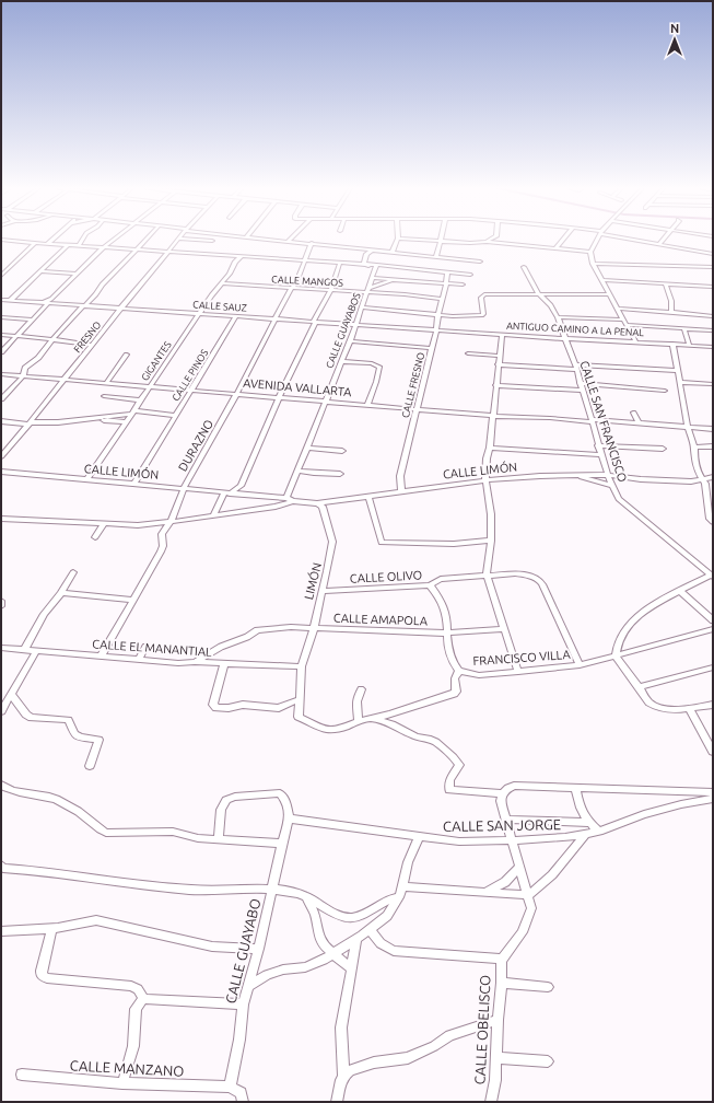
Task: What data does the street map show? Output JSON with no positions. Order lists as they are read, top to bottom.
{
  "streets": {
    "street": [
      "CALLE MANGOS",
      "CALLE SAUZ",
      "ANTIGUO CAMINO A LA PENAL",
      "CALLE GUAYABOS",
      "FRESNO",
      "GIGANTES",
      "CALLE PINOS",
      "CALLE FRESNO",
      "AVENIDA VALLARTA",
      "CALLE SAN FRANCISCO",
      "DURAZNO",
      "CALLE LIMÓN",
      "CALLE OLIVO",
      "LIMÓN",
      "CALLE AMAPOLA",
      "CALLE EL MANANTIAL",
      "FRANCISCO VILLA",
      "CALLE SAN JORGE",
      "CALLE GUAYABO",
      "CALLE OBELISCO",
      "CALLE MANZANO"
    ]
  },
  "crossings": [
    ["CALLE MANGOS", "CALLE GUAYABOS"],
    ["CALLE MANGOS", "GIGANTES"],
    ["CALLE MANGOS", "CALLE FRESNO"],
    ["CALLE MANGOS", "DURAZNO"],
    ["CALLE SAUZ", "ANTIGUO CAMINO A LA PENAL"],
    ["CALLE SAUZ", "CALLE GUAYABOS"],
    ["CALLE SAUZ", "FRESNO"],
    ["CALLE SAUZ", "GIGANTES"],
    ["CALLE SAUZ", "CALLE PINOS"],
    ["CALLE SAUZ", "CALLE FRESNO"],
    ["CALLE SAUZ", "DURAZNO"],
    ["ANTIGUO CAMINO A LA PENAL", "CALLE FRESNO"],
    ["ANTIGUO CAMINO A LA PENAL", "CALLE SAN FRANCISCO"],
    ["CALLE GUAYABOS", "AVENIDA VALLARTA"],
    ["CALLE GUAYABOS", "CALLE LIMÓN"],
    ["FRESNO", "AVENIDA VALLARTA"],
    ["GIGANTES", "AVENIDA VALLARTA"],
    ["GIGANTES", "CALLE LIMÓN"],
    ["CALLE PINOS", "AVENIDA VALLARTA"],
    ["CALLE PINOS", "CALLE LIMÓN"],
    ["CALLE FRESNO", "AVENIDA VALLARTA"],
    ["CALLE FRESNO", "CALLE LIMÓN"],
    ["AVENIDA VALLARTA", "CALLE SAN FRANCISCO"],
    ["AVENIDA VALLARTA", "DURAZNO"],
    ["CALLE SAN FRANCISCO", "CALLE LIMÓN"],
    ["DURAZNO", "CALLE LIMÓN"],
    ["DURAZNO", "CALLE EL MANANTIAL"],
    ["CALLE LIMÓN", "LIMÓN"],
    ["CALLE OLIVO", "LIMÓN"],
    ["CALLE OLIVO", "FRANCISCO VILLA"],
    ["LIMÓN", "CALLE AMAPOLA"],
    ["LIMÓN", "CALLE EL MANANTIAL"],
    ["CALLE AMAPOLA", "CALLE EL MANANTIAL"],
    ["CALLE SAN JORGE", "CALLE GUAYABO"],
    ["CALLE GUAYABO", "CALLE MANZANO"]
  ],
  "north": "top"
}
